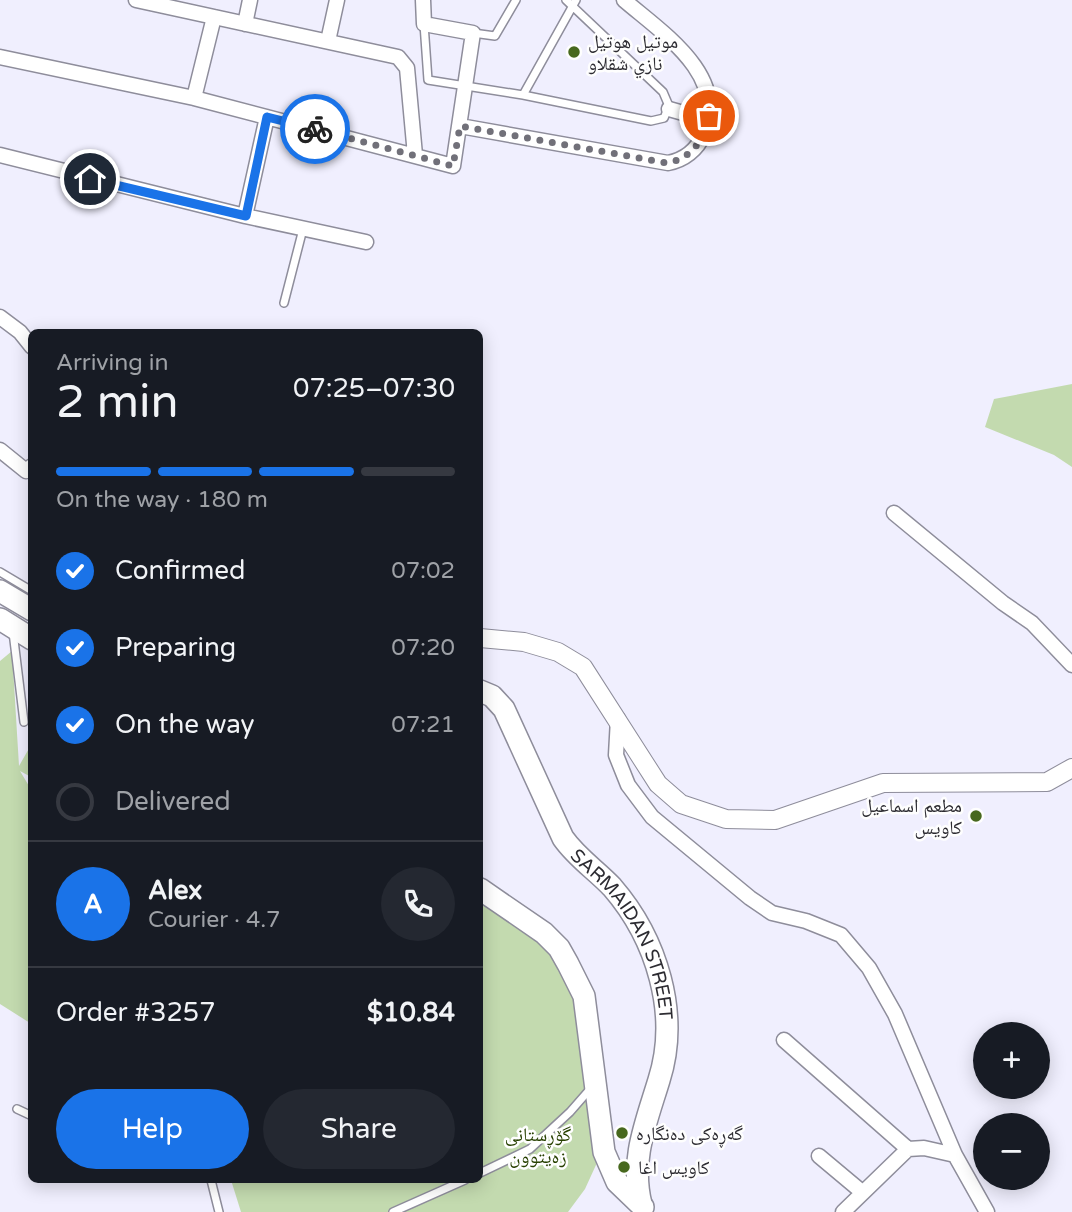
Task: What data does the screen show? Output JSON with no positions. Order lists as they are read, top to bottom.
{
  "streets": {
    "main road": ["SARMAIDAN STREET"]
  },
  "parks": ["گۆڕستانی زەیتوون"],
  "places": [
    "موتيل هوتيل نازي شقلاو",
    "مطعم اسماعیل کاویس",
    "گەڕەکی دەنگارە",
    "كاويس اغا"
  ],
  "page": {
    "heading": ["2 min", "Arriving in", "07:25–07:30"],
    "panel": [
      "Alex",
      "Courier · 4.7",
      "Order #3257",
      "$10.84"
    ],
    "bar": "On the way · 180 m",
    "list": [
      ["Confirmed", "07:02"],
      ["Preparing", "07:20"],
      ["On the way", "07:21"],
      "Delivered"
    ],
    "round": "A",
    "map_buttons": ["+", "−"],
    "buttons": ["Help", "Share"]
  }
}
